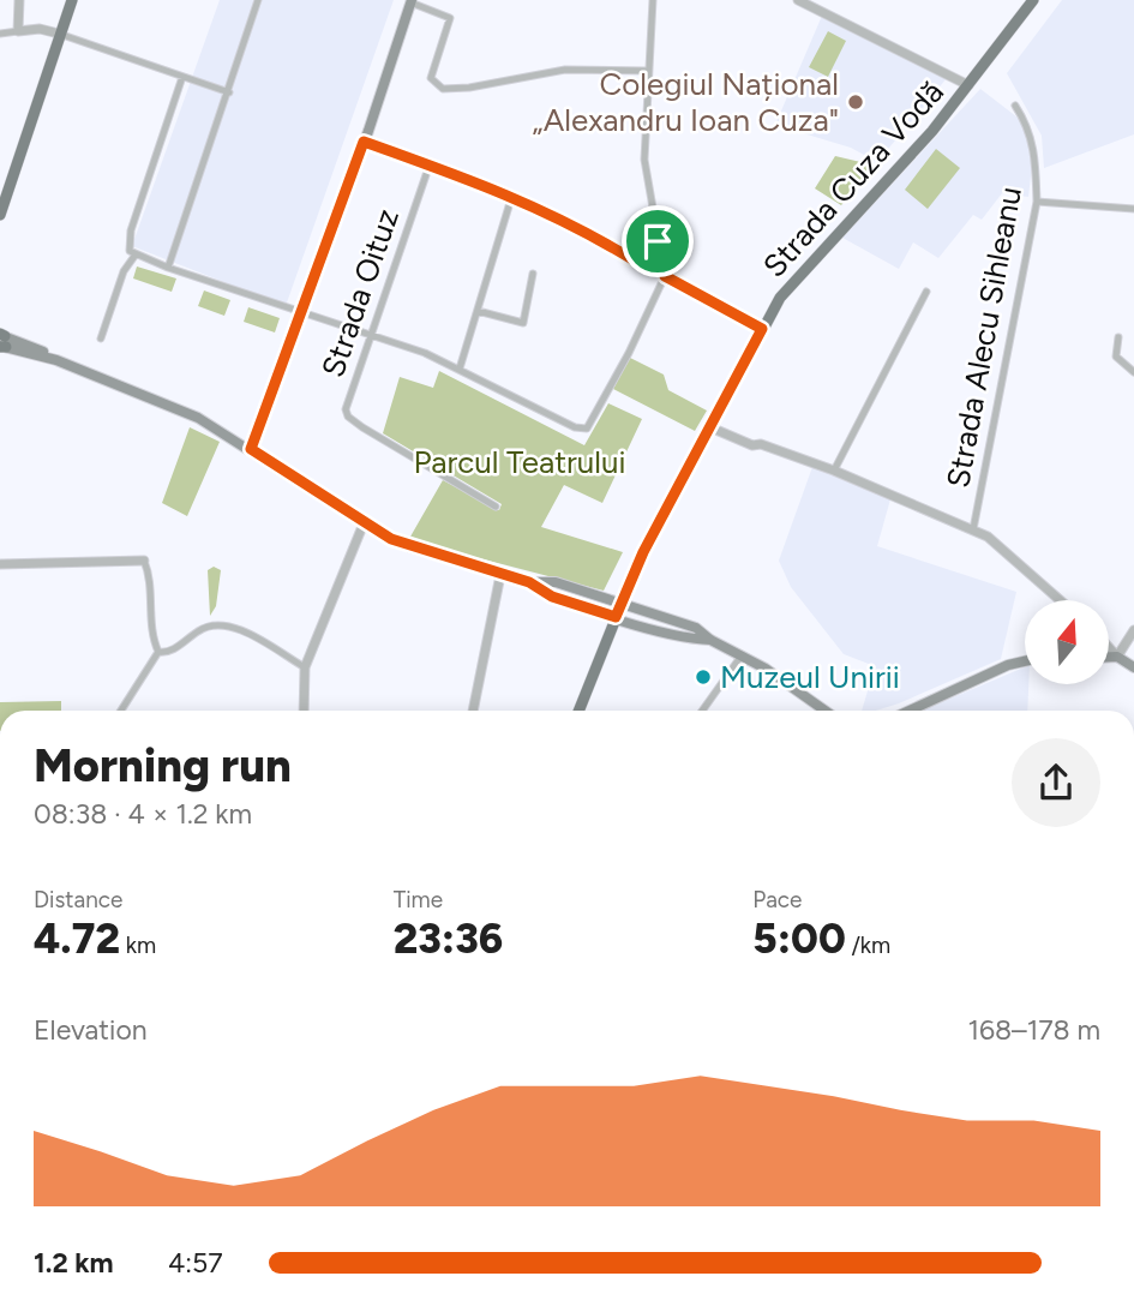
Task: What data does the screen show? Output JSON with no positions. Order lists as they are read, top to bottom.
{
  "streets": {
    "main road": ["Strada Cuza Vodă"],
    "street": ["Strada Oituz", "Strada Alecu Sihleanu"]
  },
  "parks": ["Parcul Teatrului"],
  "places": ["Colegiul Național „Alexandru Ioan Cuza\"", "Muzeul Unirii"],
  "north": "top",
  "page": {
    "heading": ["Morning run", "08:38 · 4 × 1.2 km"],
    "stats": [
      ["Distance", "4.72 km"],
      ["Time", "23:36"],
      ["Pace", "5:00 /km"]
    ],
    "chart": ["Elevation", "168–178 m"],
    "list": [
      {
        "name": "1.2 km",
        "note": "4:57"
      }
    ]
  }
}
